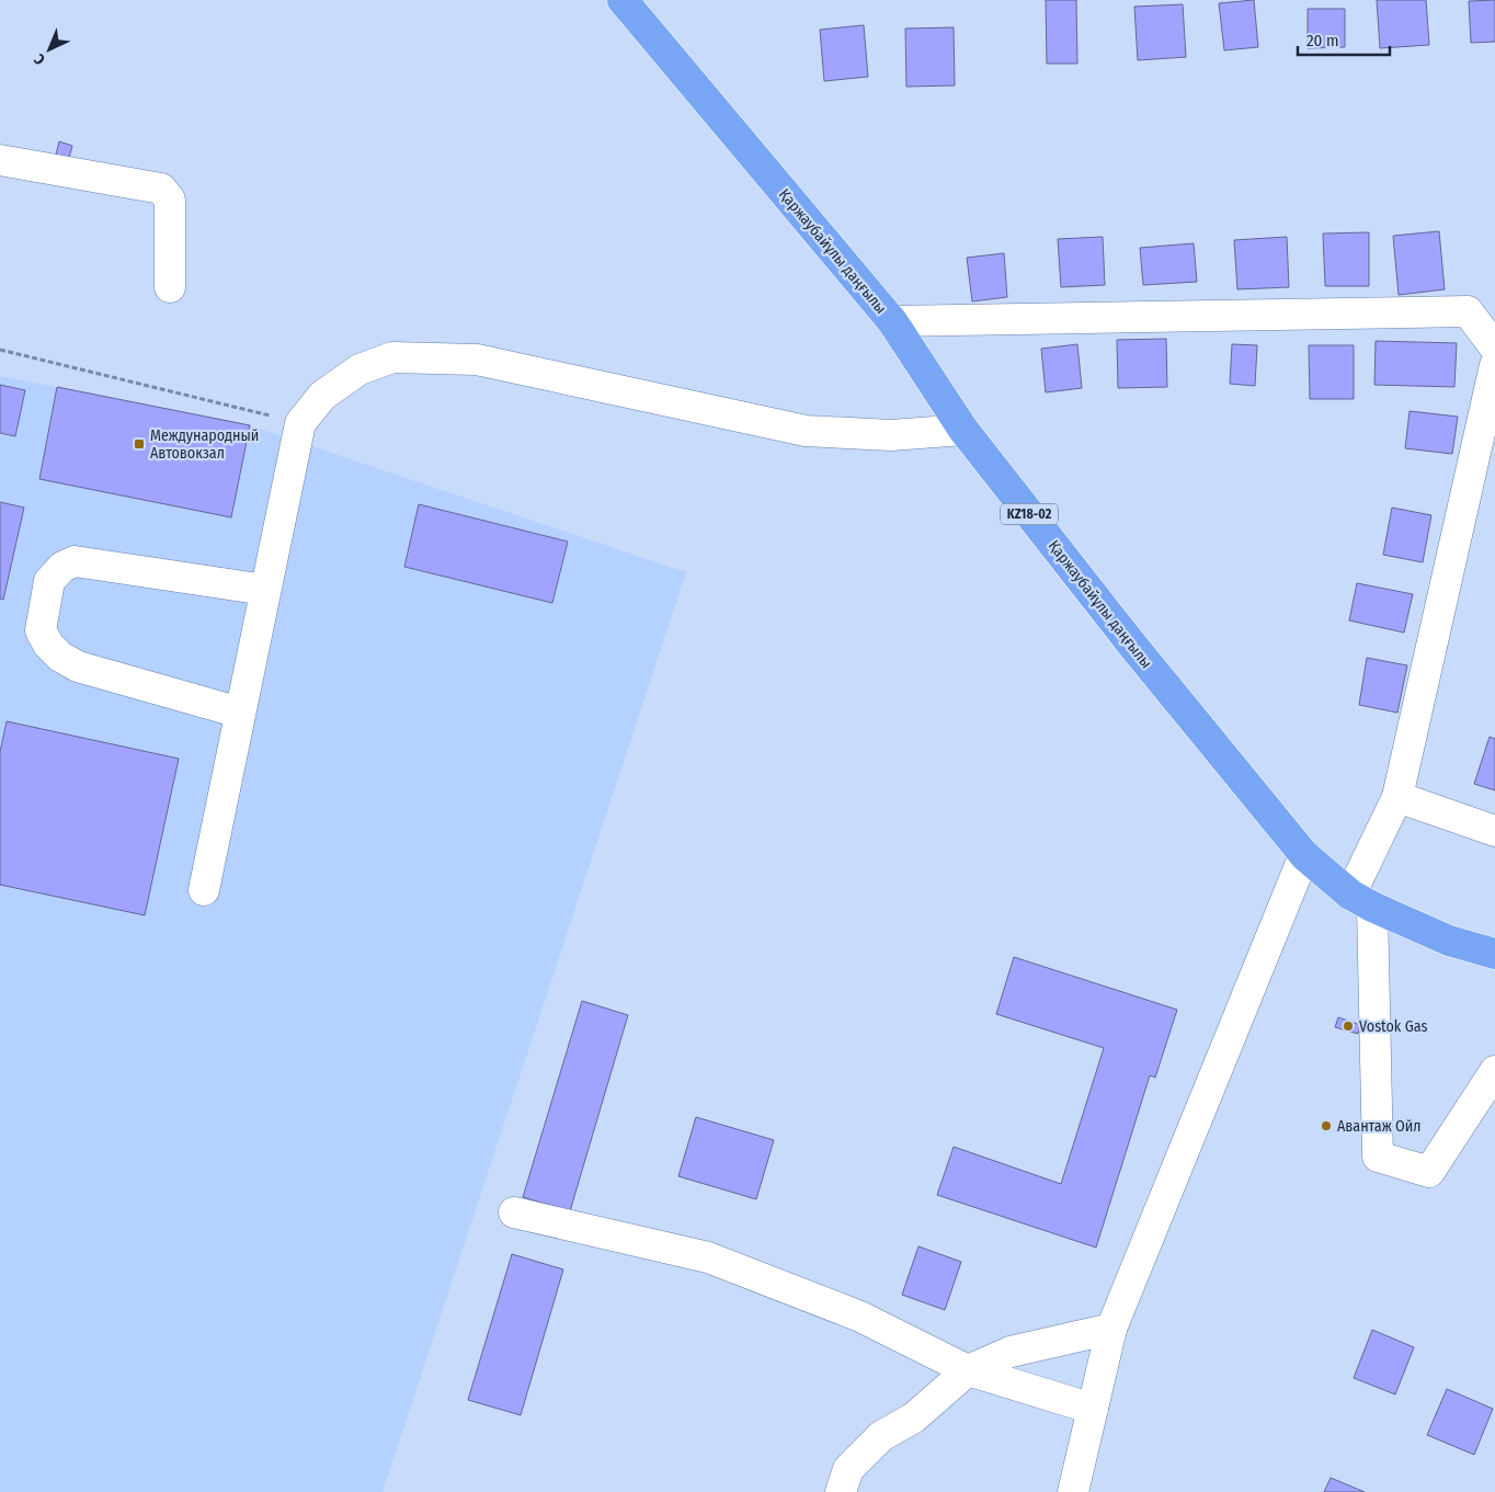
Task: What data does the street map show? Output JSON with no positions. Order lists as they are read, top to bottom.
{
  "streets": {
    "highway": ["Қаржаубайұлы даңғылы", "KZ18-02"]
  },
  "places": {
    "transit": ["Международный Автовокзал"],
    "other": ["Vostok Gas", "Авантаж Ойл"]
  },
  "scale_bar": "20 m",
  "north": "bottom left"
}
